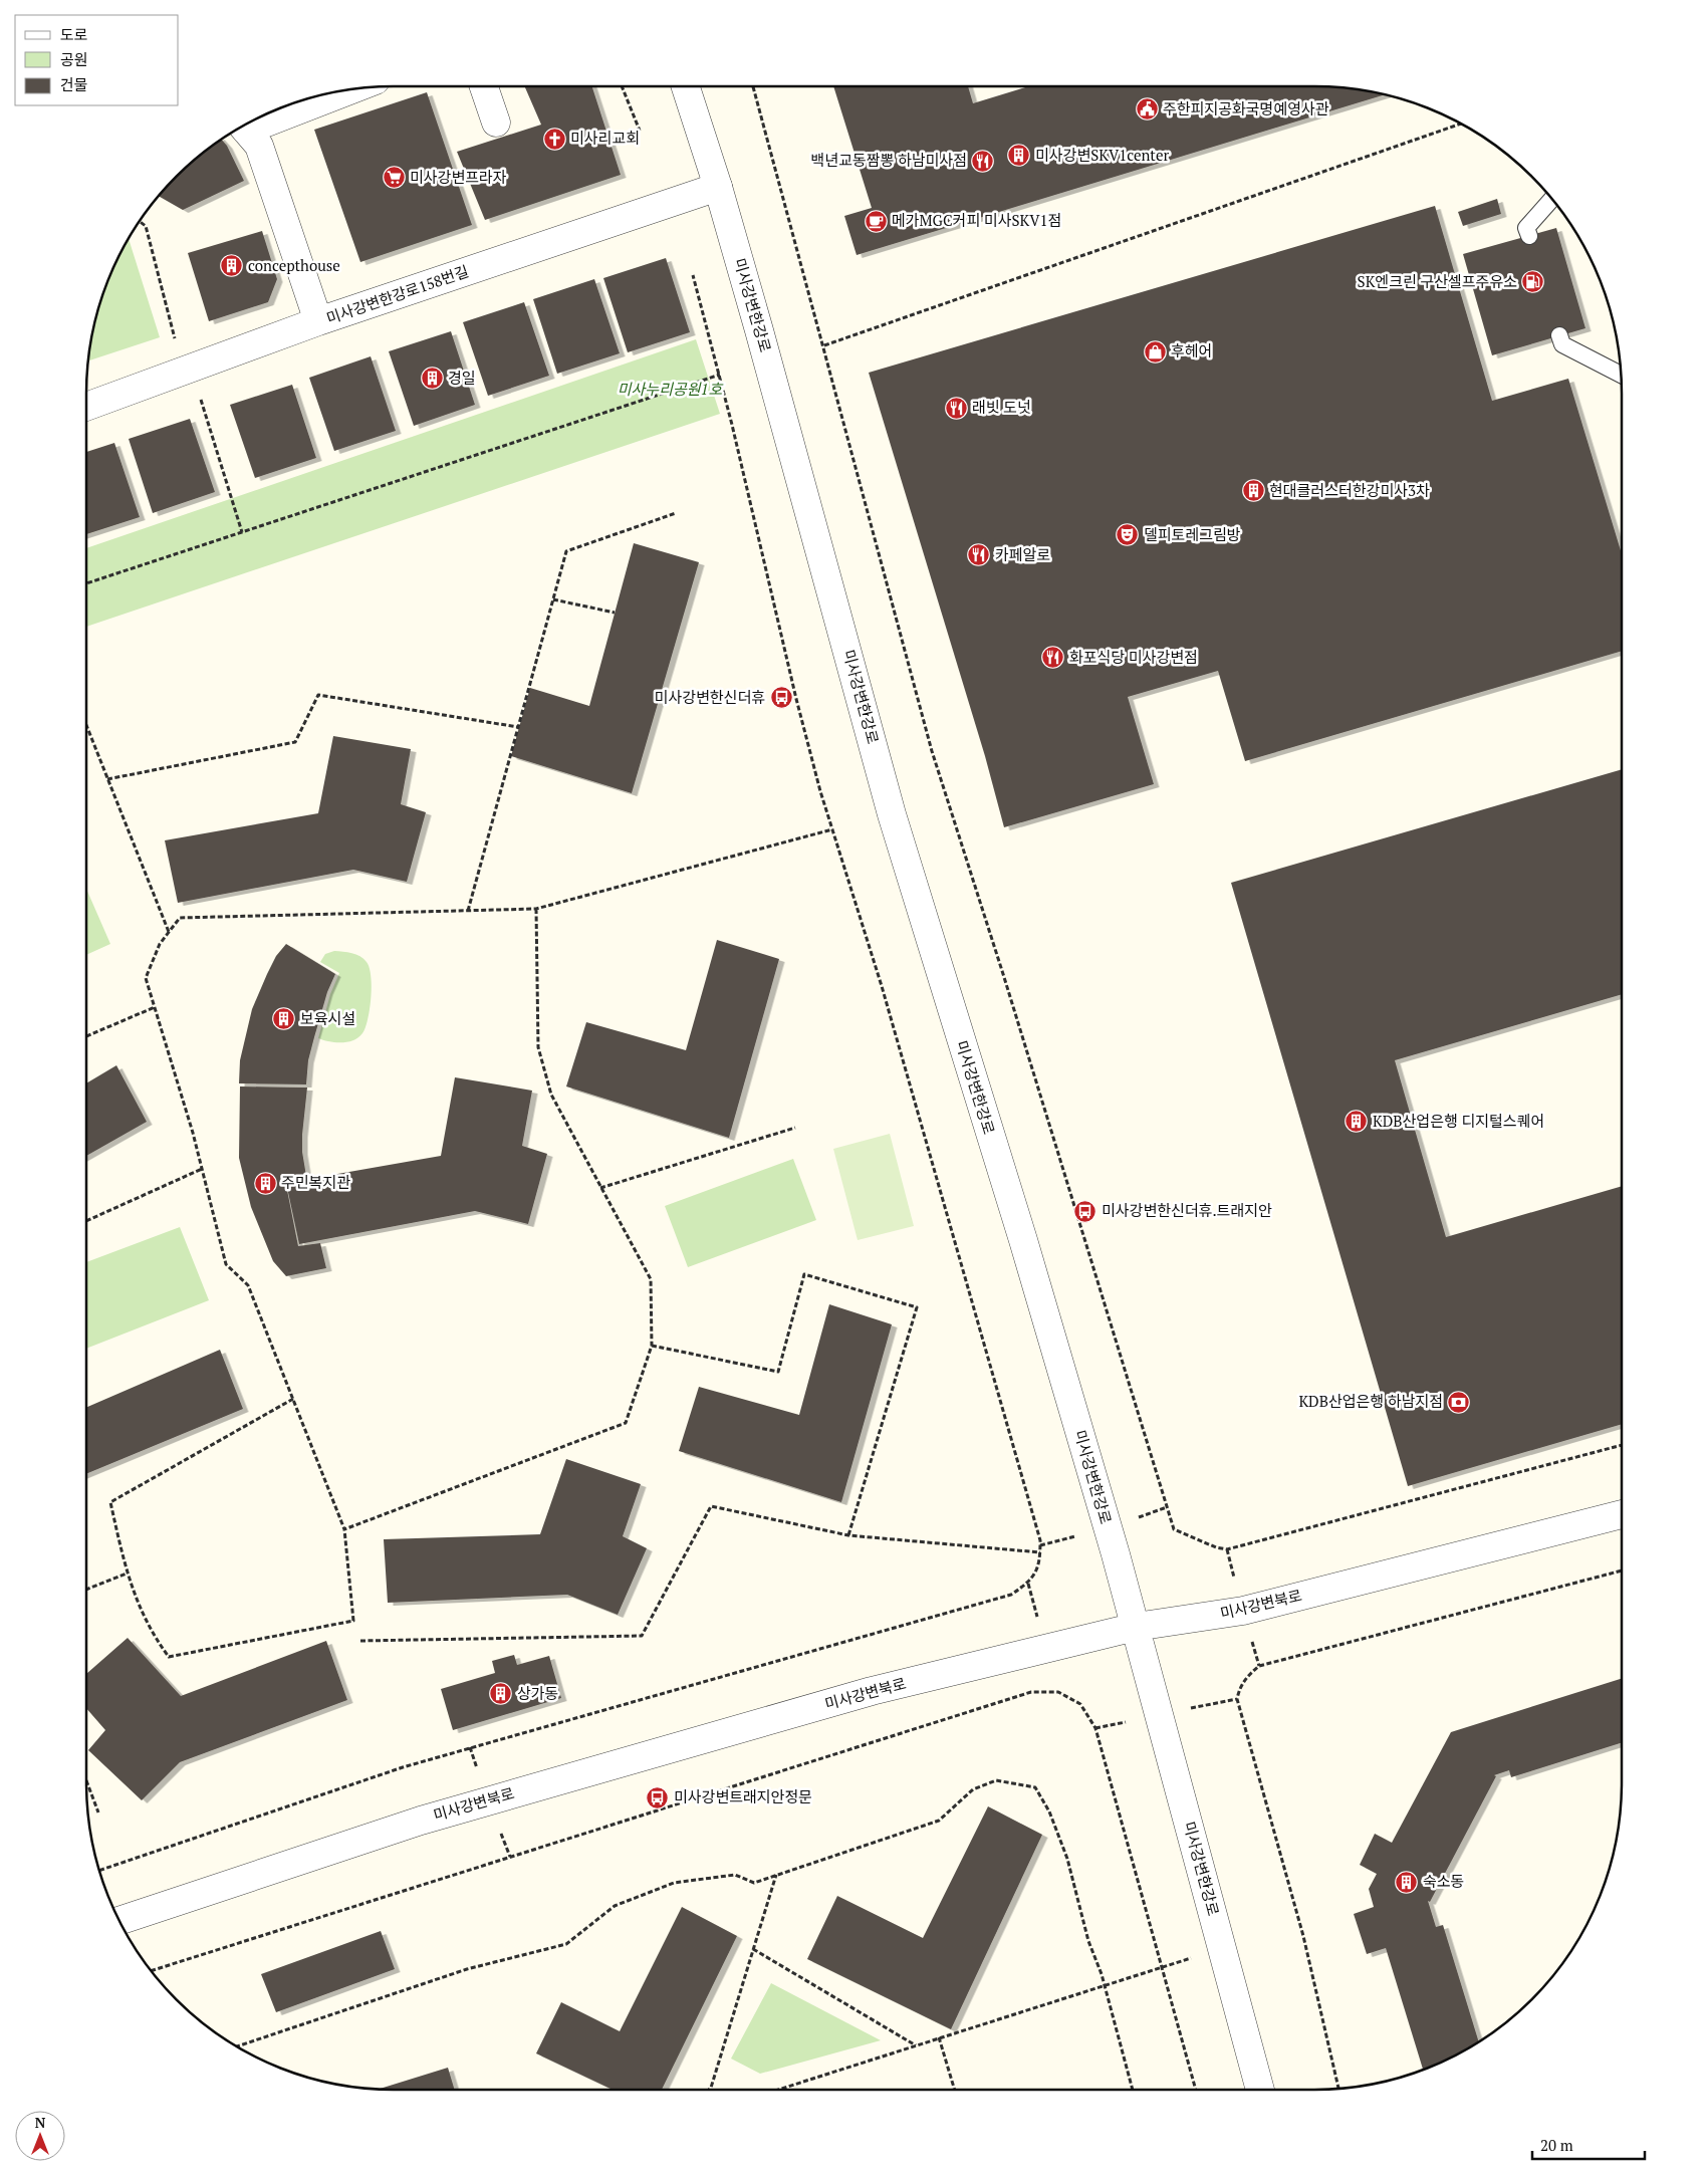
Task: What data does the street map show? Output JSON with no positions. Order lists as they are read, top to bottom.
{
  "streets": {
    "street": ["미사강변한강로158번길", "미사강변한강로", "미사강변북로"]
  },
  "crossings": [
    ["미사강변한강로158번길", "미사강변한강로"],
    ["미사강변한강로", "미사강변북로"]
  ],
  "parks": ["미사누리공원1호"],
  "places": {
    "public building": ["주한피지공화국명예영사관"],
    "church": ["미사리교회"],
    "building": [
      "미사강변SKV1center",
      "concepthouse",
      "경일",
      "현대클러스터한강미사3차",
      "보육시설",
      "KDB산업은행 디지털스퀘어",
      "주민복지관",
      "상가동",
      "숙소동"
    ],
    "restaurant": [
      "백년교동짬뽕 하남미사점",
      "래빗 도넛",
      "카페알로",
      "화포식당 미사강변점"
    ],
    "supermarket": ["미사강변프라자"],
    "cafe": ["메가MGC커피 미사SKV1점"],
    "fuel station": ["SK엔크린 구산셀프주유소"],
    "shop": ["후헤어"],
    "theatre": ["델피토레그림방"],
    "bus stop": ["미사강변한신더휴", "미사강변한신더휴.트래지안", "미사강변트래지안정문"],
    "bank": ["KDB산업은행 하남지점"]
  },
  "legend": ["도로", "공원", "건물"],
  "scale_bar": "20 m",
  "north": "top"
}
